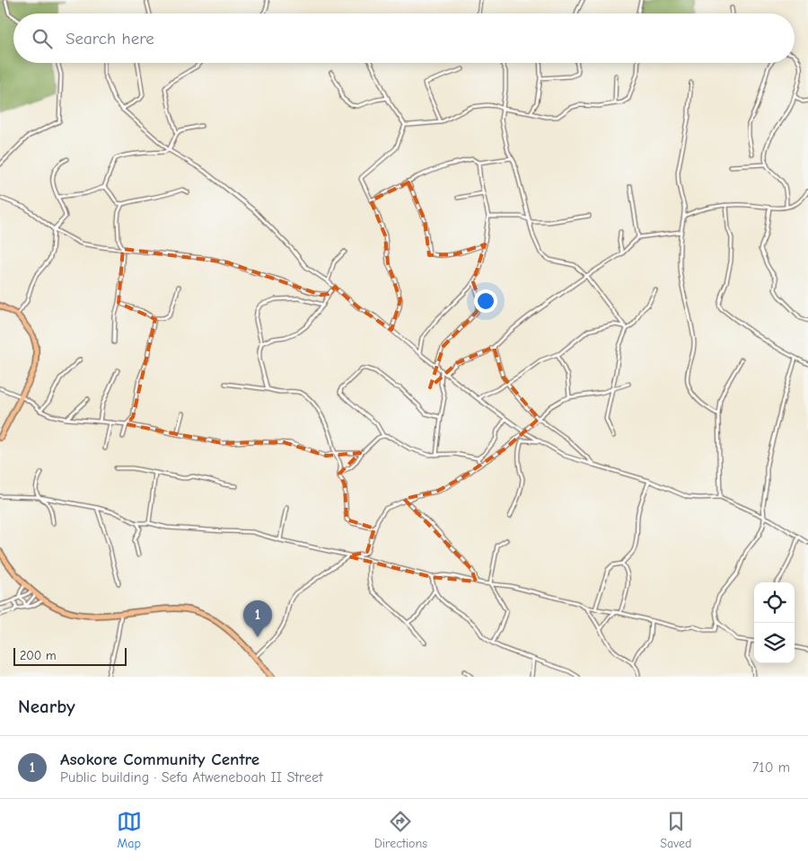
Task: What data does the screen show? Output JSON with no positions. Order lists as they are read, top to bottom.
{
  "scale_bar": "200 m",
  "page": {
    "search": "Search here",
    "pins": "1",
    "scale": "200 m",
    "heading": "Nearby",
    "list": [
      {
        "mark": "1",
        "name": "Asokore Community Centre",
        "note": "Public building · Sefa Atweneboah II Street",
        "value": "710 m"
      }
    ],
    "nav": ["Map", "Directions", "Saved"]
  }
}
